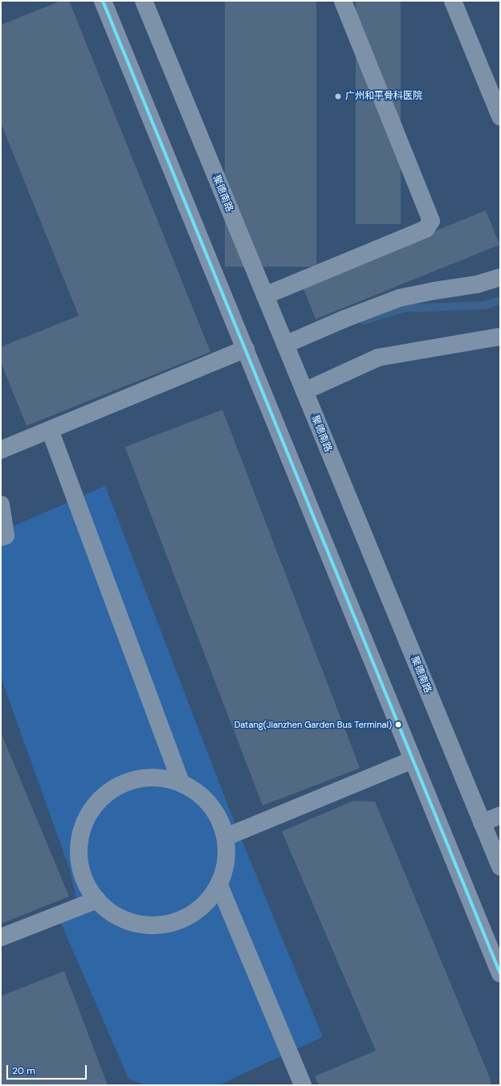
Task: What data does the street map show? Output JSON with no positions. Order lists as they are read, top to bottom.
{
  "streets": {
    "street": ["聚德南路"]
  },
  "places": ["广州和平骨科医院", "Datang(Jianzhen Garden Bus Terminal)"],
  "scale_bar": "20 m"
}
